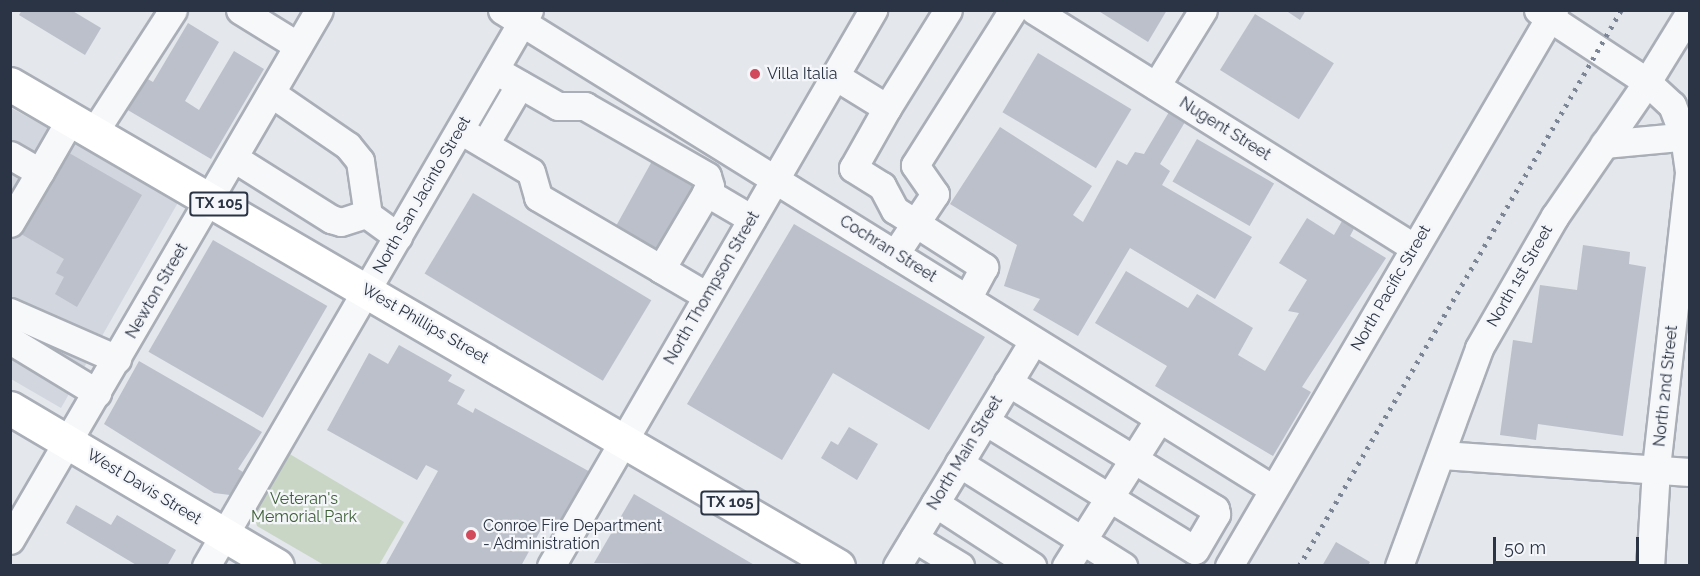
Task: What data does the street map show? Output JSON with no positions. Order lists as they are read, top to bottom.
{
  "streets": {
    "main road": ["TX 105", "West Phillips Street", "West Davis Street"],
    "street": [
      "Nugent Street",
      "North San Jacinto Street",
      "Cochran Street",
      "North 1st Street",
      "North Thompson Street",
      "North Pacific Street",
      "Newton Street",
      "North 2nd Street",
      "North Main Street"
    ]
  },
  "crossings": [
    ["Nugent Street", "North Pacific Street"],
    ["North San Jacinto Street", "Cochran Street"],
    ["North San Jacinto Street", "West Phillips Street"],
    ["North San Jacinto Street", "West Davis Street"],
    ["Cochran Street", "North Thompson Street"],
    ["Cochran Street", "North Pacific Street"],
    ["Cochran Street", "North Main Street"],
    ["North 1st Street", "North 2nd Street"],
    ["North Thompson Street", "West Phillips Street"],
    ["North Pacific Street", "North 2nd Street"],
    ["Newton Street", "West Phillips Street"],
    ["Newton Street", "West Davis Street"]
  ],
  "parks": ["Veteran's Memorial Park"],
  "places": ["Villa Italia", "Conroe Fire Department - Administration"],
  "scale_bar": "50 m"
}
